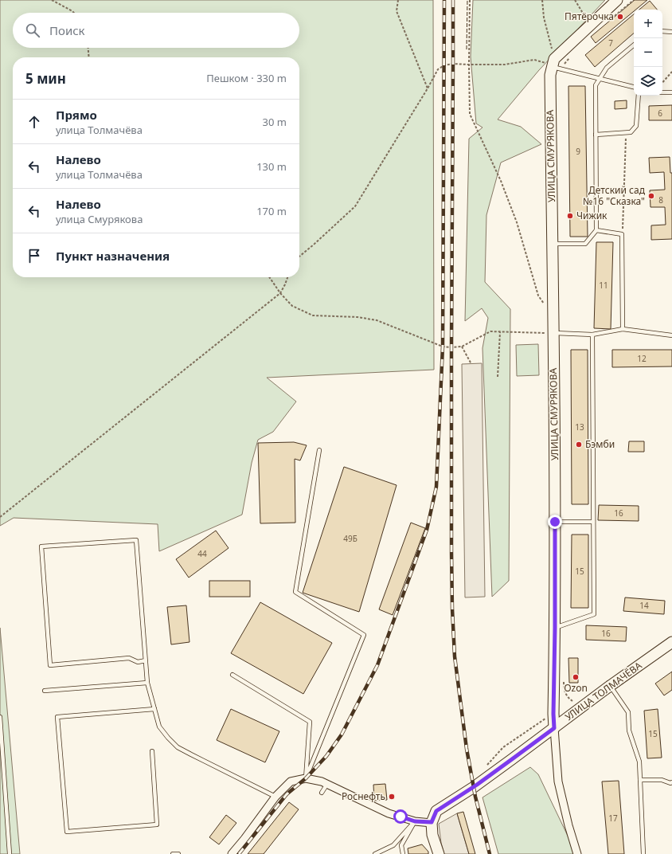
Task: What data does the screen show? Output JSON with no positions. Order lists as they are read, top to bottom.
{
  "streets": {
    "street": ["УЛИЦА СМУРЯКОВА", "УЛИЦА ТОЛМАЧЁВА"]
  },
  "crossings": [
    ["УЛИЦА СМУРЯКОВА", "УЛИЦА ТОЛМАЧЁВА"]
  ],
  "places": [
    "Пятёрочка",
    "Детский сад №16 \"Сказка\"",
    "Чижик",
    "Бэмби",
    "Ozon",
    "Роснефть"
  ],
  "house_numbers": [
    "7",
    "6",
    "9",
    "8",
    "11",
    "12",
    "13",
    "16",
    "49Б",
    "44",
    "15",
    "14",
    "16",
    "15",
    "17"
  ],
  "page": {
    "map_buttons": ["+", "−"],
    "search": "Поиск",
    "heading": ["5 мин", "Пешком · 330 m"],
    "list": [
      ["Прямо", "улица Толмачёва", "30 m"],
      ["Налево", "улица Толмачёва", "130 m"],
      ["Налево", "улица Смурякова", "170 m"],
      "Пункт назначения"
    ]
  }
}
